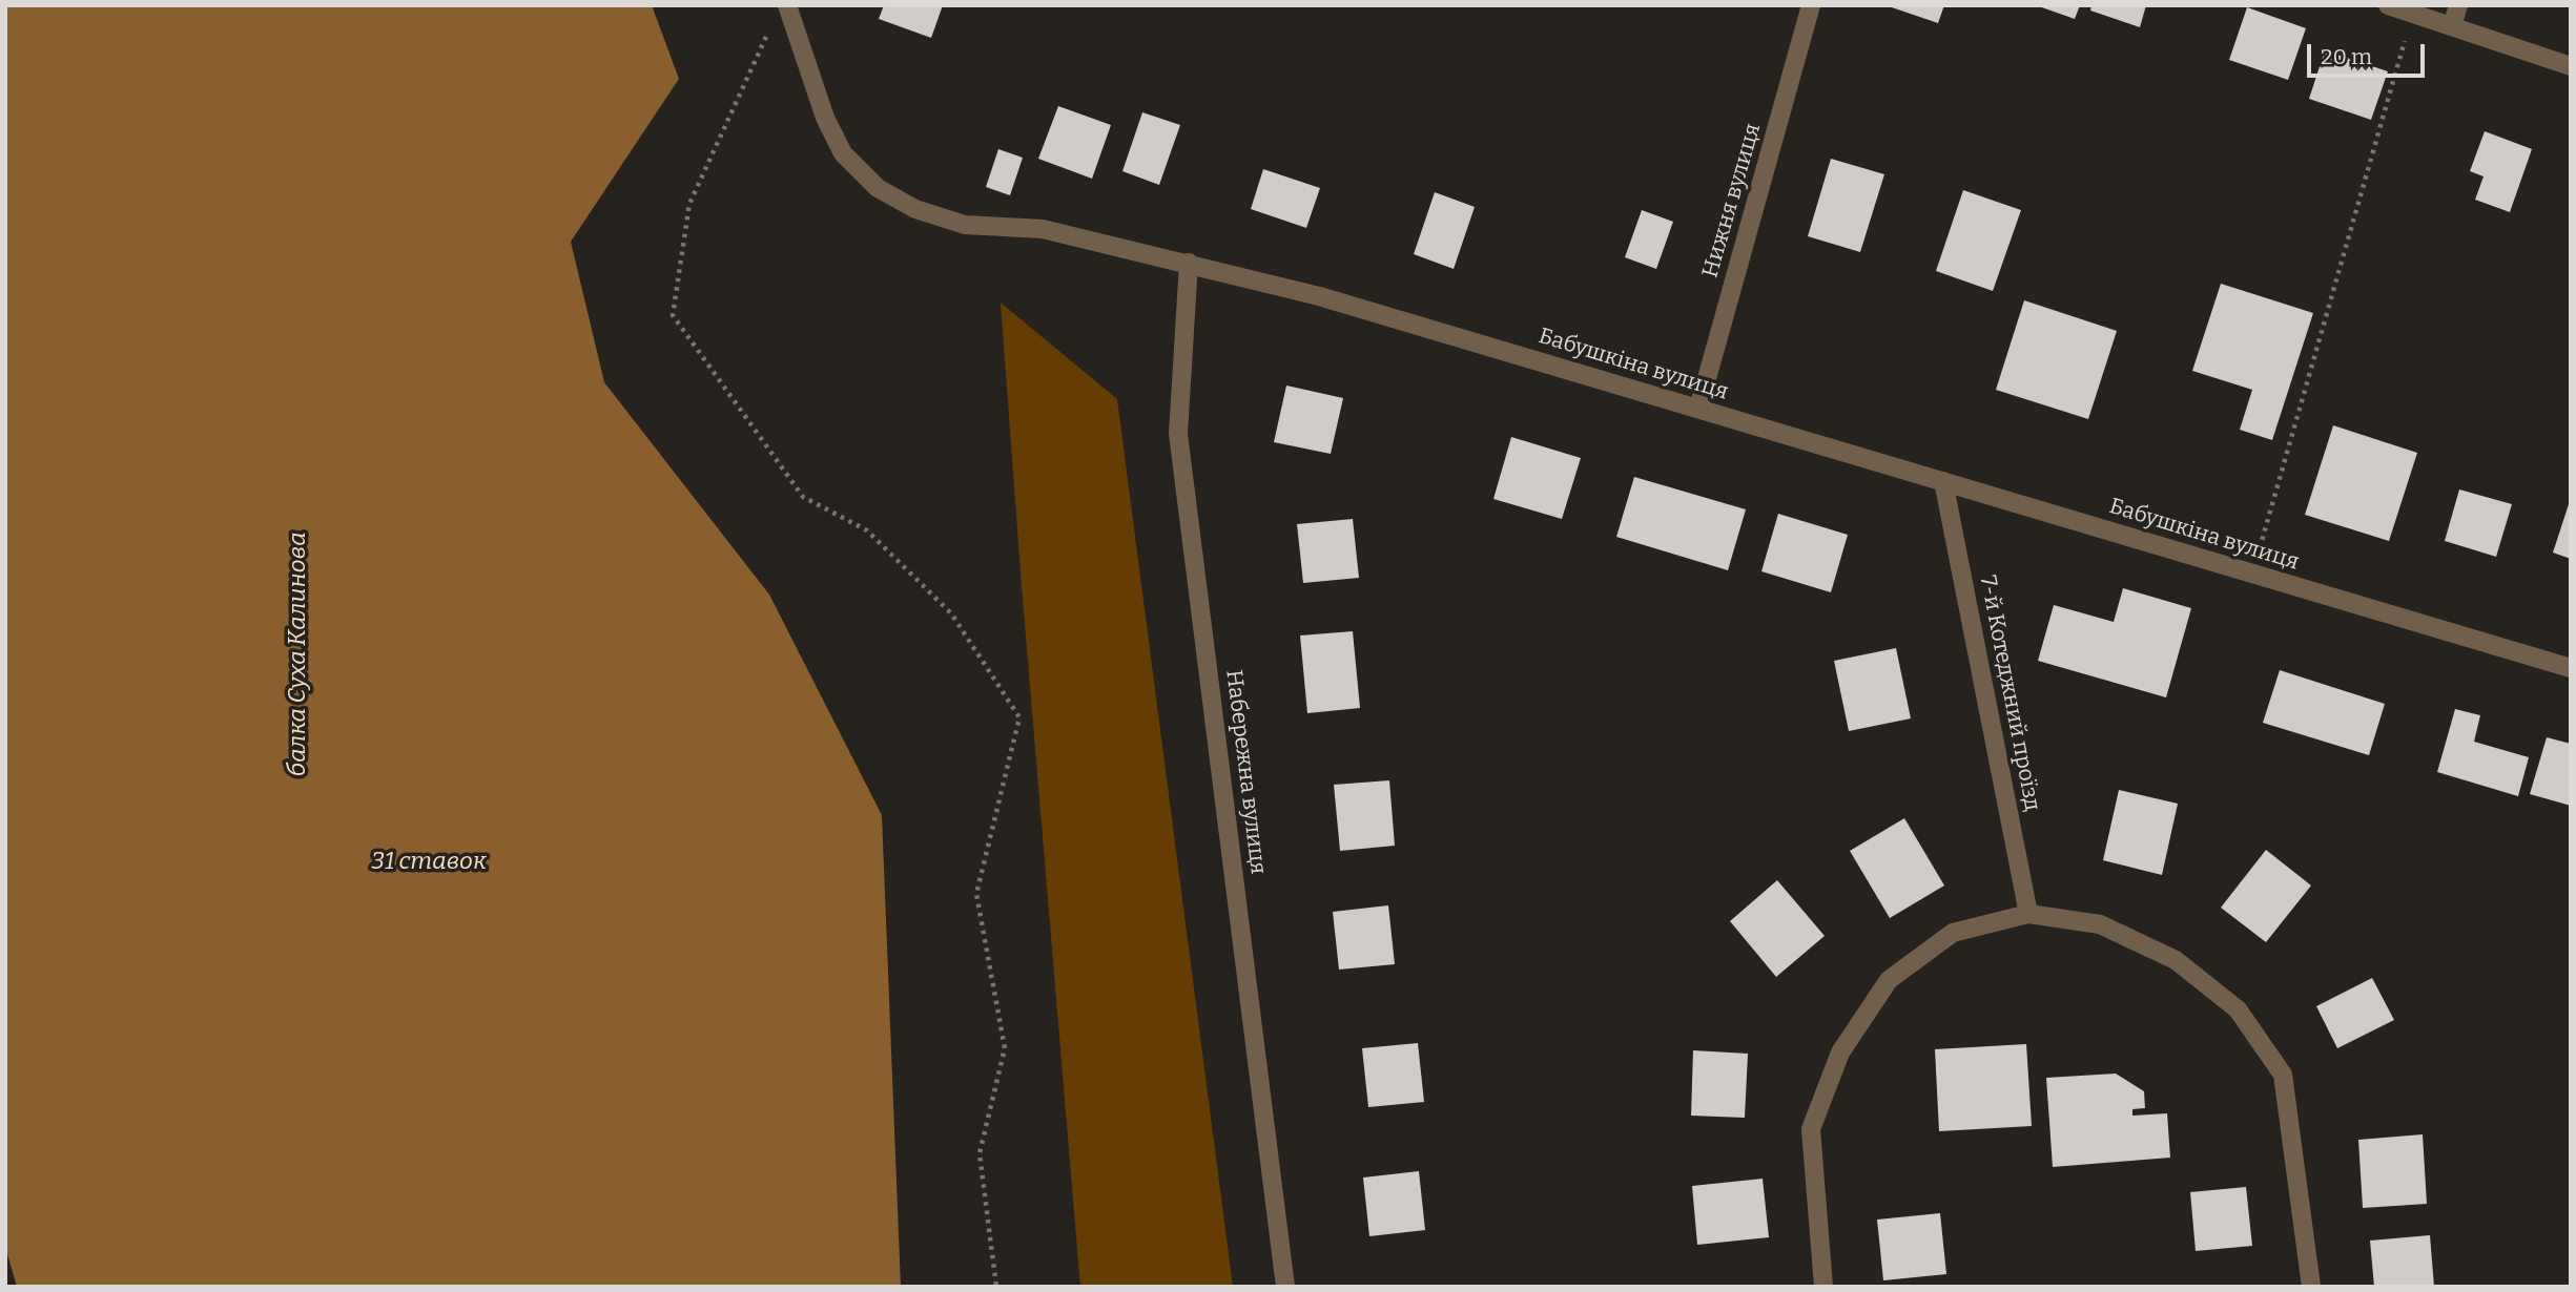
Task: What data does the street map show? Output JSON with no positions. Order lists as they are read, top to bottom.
{
  "streets": {
    "street": [
      "Нижня вулиця",
      "Бабушкіна вулиця",
      "7-й Котеджний проїзд",
      "Набережна вулиця"
    ]
  },
  "crossings": [
    ["Нижня вулиця", "Бабушкіна вулиця"],
    ["Бабушкіна вулиця", "7-й Котеджний проїзд"],
    ["Бабушкіна вулиця", "Набережна вулиця"]
  ],
  "water": ["балка Суха Калинова", "31 ставок"],
  "scale_bar": "20 m"
}
